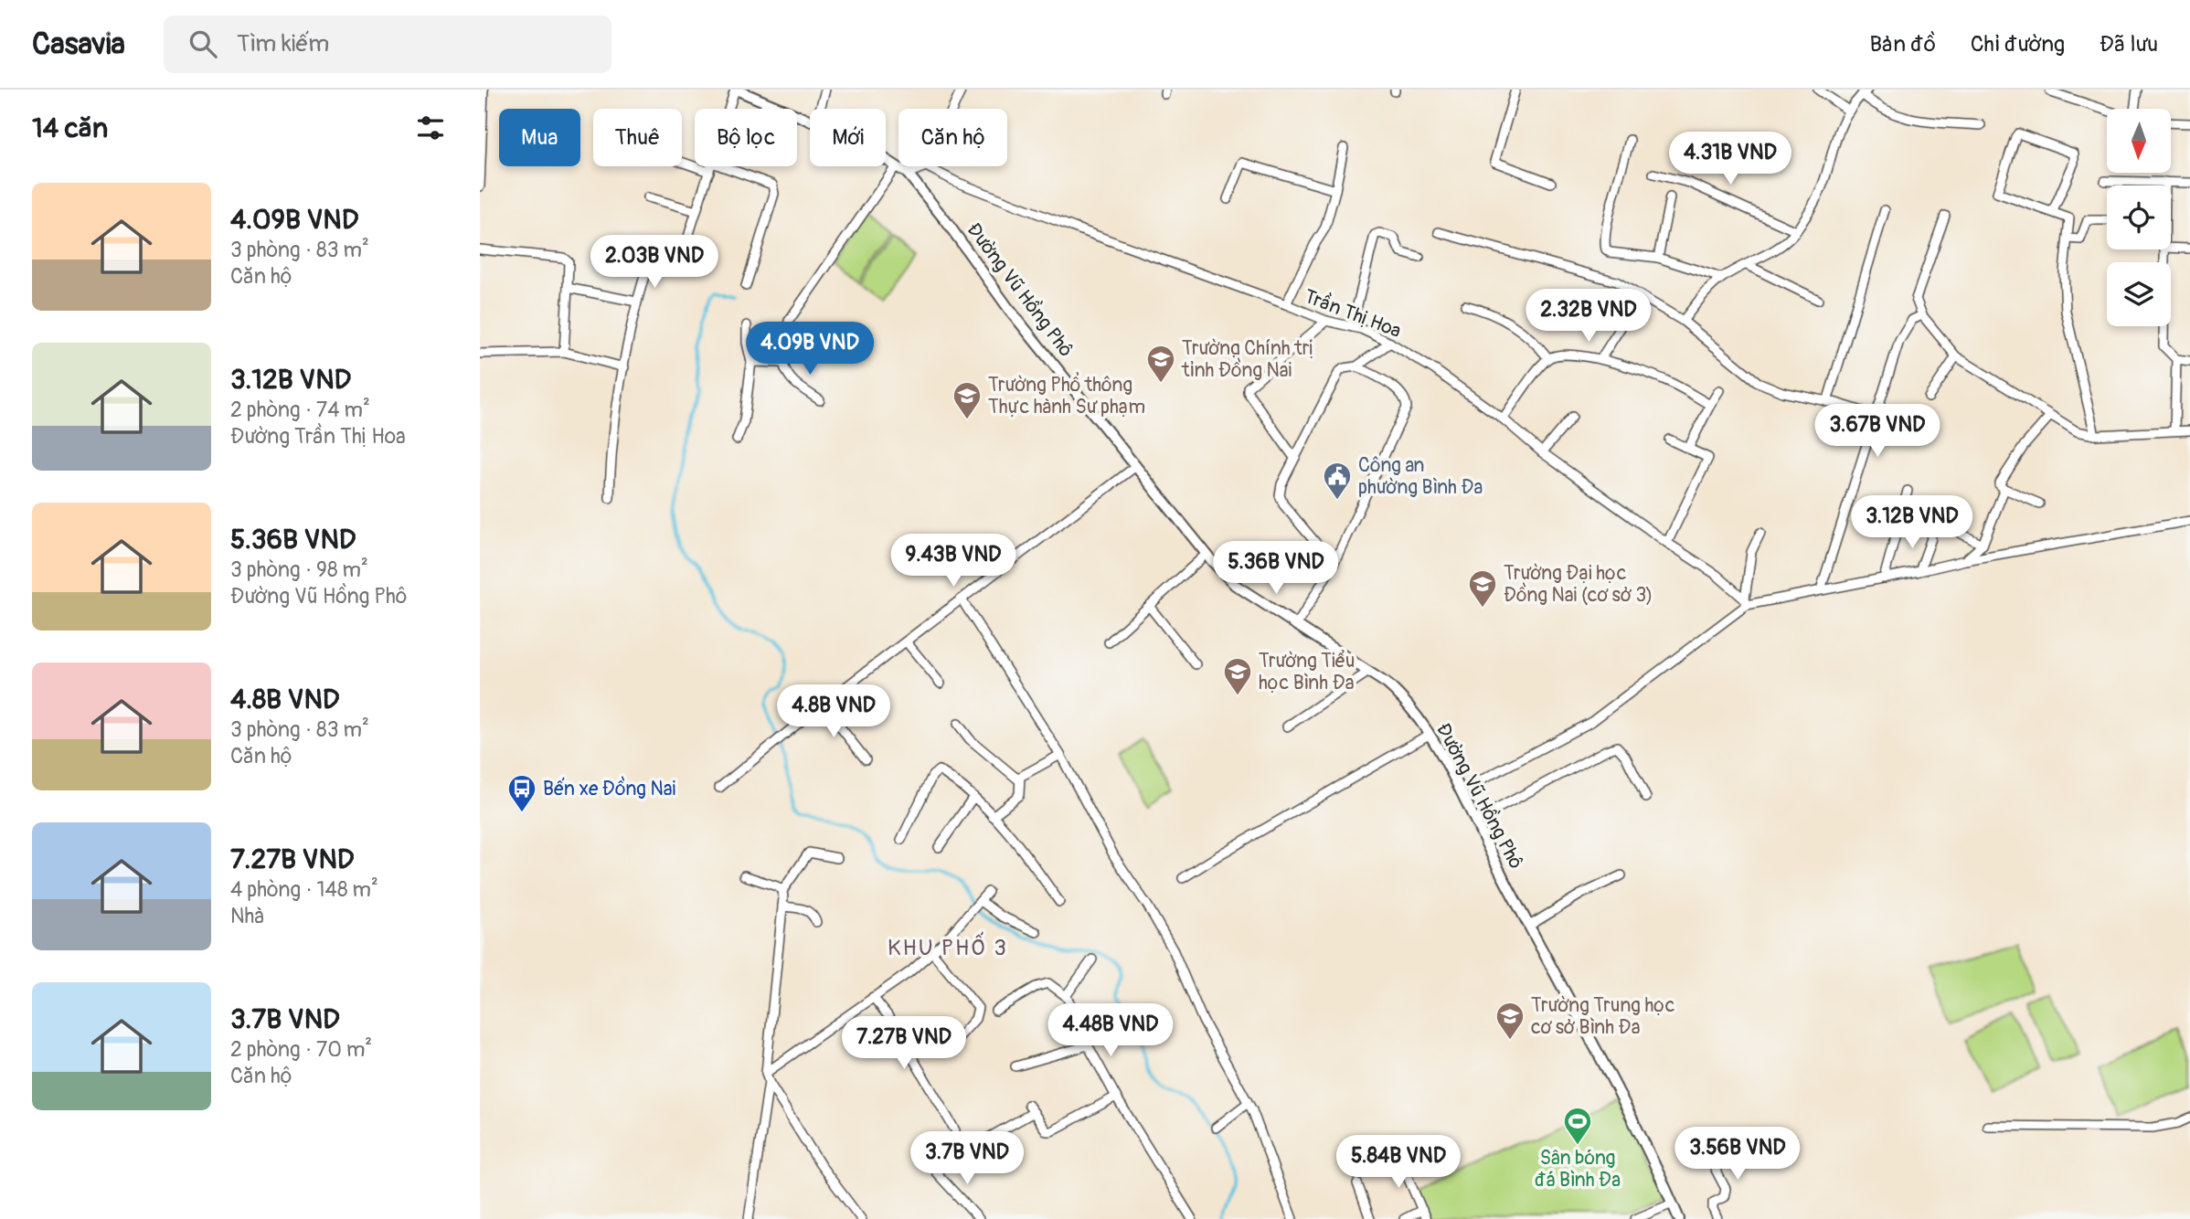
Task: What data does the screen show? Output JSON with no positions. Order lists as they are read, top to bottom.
{
  "streets": {
    "street": ["Đường Vũ Hồng Phô", "Trần Thị Hoa"]
  },
  "districts": ["KHU PHỐ 3"],
  "places": {
    "school or university": [
      "Trường Chính trị tỉnh Đồng Nai",
      "Trường Phổ thông Thực hành Sư phạm",
      "Trường Đại học Đồng Nai (cơ sở 3)",
      "Trường Tiểu học Bình Đa",
      "Trường Trung học cơ sở Bình Đa"
    ],
    "public building": ["Công an phường Bình Đa"],
    "bus stop": ["Bến xe Đồng Nai"],
    "sports": ["Sân bóng đá Bình Đa"]
  },
  "north": "bottom",
  "page": {
    "header": "Casavia",
    "search": "Tìm kiếm",
    "nav": ["Bản đồ", "Chỉ đường", "Đã lưu"],
    "heading": "14 căn",
    "chip": [
      "Mua",
      "Thuê",
      "Bộ lọc",
      "Mới",
      "Căn hộ"
    ],
    "price": [
      "4.31B VND",
      "2.03B VND",
      "2.32B VND",
      "4.09B VND",
      "3.67B VND",
      "3.12B VND",
      "9.43B VND",
      "5.36B VND",
      "4.8B VND",
      "4.48B VND",
      "7.27B VND",
      "3.56B VND",
      "3.7B VND",
      "5.84B VND"
    ],
    "list": [
      {
        "name": "4.09B VND",
        "note": "3 phòng · 83 m² · Căn hộ"
      },
      {
        "name": "3.12B VND",
        "note": "2 phòng · 74 m² · Đường Trần Thị Hoa"
      },
      {
        "name": "5.36B VND",
        "note": "3 phòng · 98 m² · Đường Vũ Hồng Phô"
      },
      {
        "name": "4.8B VND",
        "note": "3 phòng · 83 m² · Căn hộ"
      },
      {
        "name": "7.27B VND",
        "note": "4 phòng · 148 m² · Nhà"
      },
      {
        "name": "3.7B VND",
        "note": "2 phòng · 70 m² · Căn hộ"
      }
    ]
  }
}
